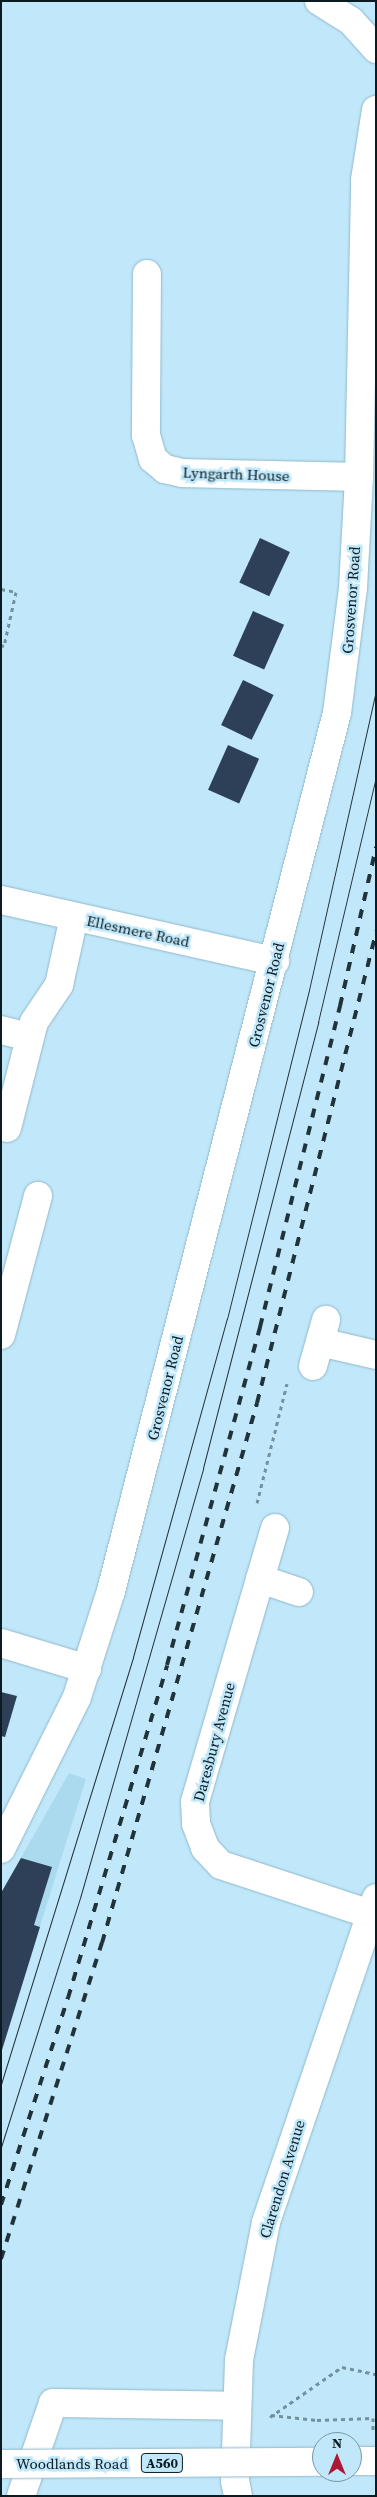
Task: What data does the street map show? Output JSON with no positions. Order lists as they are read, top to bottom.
{
  "streets": {
    "main road": [
      "Lyngarth House",
      "Grosvenor Road",
      "Ellesmere Road",
      "Daresbury Avenue",
      "Clarendon Avenue",
      "A560",
      "Woodlands Road"
    ]
  },
  "crossings": [
    ["Lyngarth House", "Grosvenor Road"],
    ["Grosvenor Road", "Ellesmere Road"],
    ["Daresbury Avenue", "Clarendon Avenue"]
  ],
  "north": "top"
}
